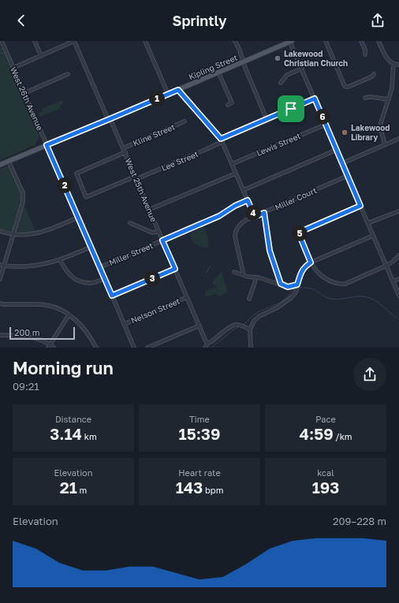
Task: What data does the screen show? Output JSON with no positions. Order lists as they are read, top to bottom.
{
  "streets": {
    "main road": ["Kipling Street"],
    "street": [
      "West 26th Avenue",
      "Kline Street",
      "Lewis Street",
      "Lee Street",
      "West 25th Avenue",
      "Miller Court",
      "Miller Street",
      "Nelson Street"
    ]
  },
  "crossings": [
    ["Kipling Street", "West 26th Avenue"],
    ["Kipling Street", "West 25th Avenue"],
    ["West 26th Avenue", "Miller Street"],
    ["West 26th Avenue", "Nelson Street"],
    ["Kline Street", "West 25th Avenue"],
    ["Lee Street", "West 25th Avenue"],
    ["West 25th Avenue", "Miller Street"],
    ["West 25th Avenue", "Nelson Street"]
  ],
  "places": ["Lakewood Christian Church", "Lakewood Library"],
  "scale_bar": "200 m",
  "page": {
    "header": "Sprintly",
    "pins": [
      "1",
      "6",
      "2",
      "4",
      "5",
      "3"
    ],
    "scale": "200 m",
    "heading": ["Morning run", "09:21"],
    "stats": [
      ["Distance", "3.14 km"],
      ["Time", "15:39"],
      ["Pace", "4:59 /km"],
      ["Elevation", "21 m"],
      ["Heart rate", "143 bpm"],
      ["kcal", "193"]
    ],
    "chart": ["Elevation", "209–228 m"]
  }
}
